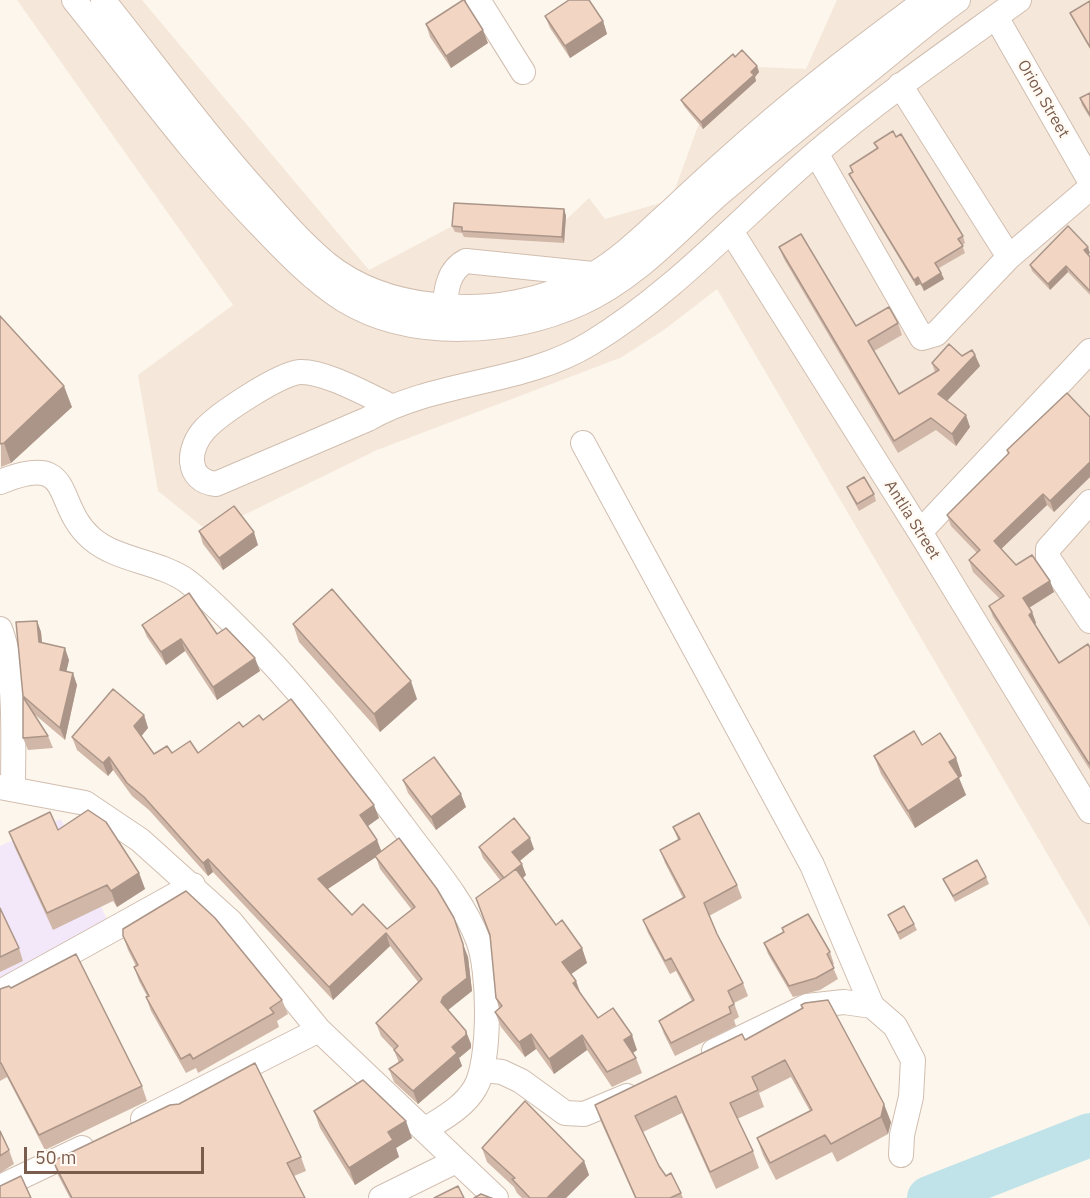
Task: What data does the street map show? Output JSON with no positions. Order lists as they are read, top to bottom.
{
  "streets": {
    "street": ["Orion Street", "Antlia Street"]
  },
  "scale_bar": "50 m"
}
